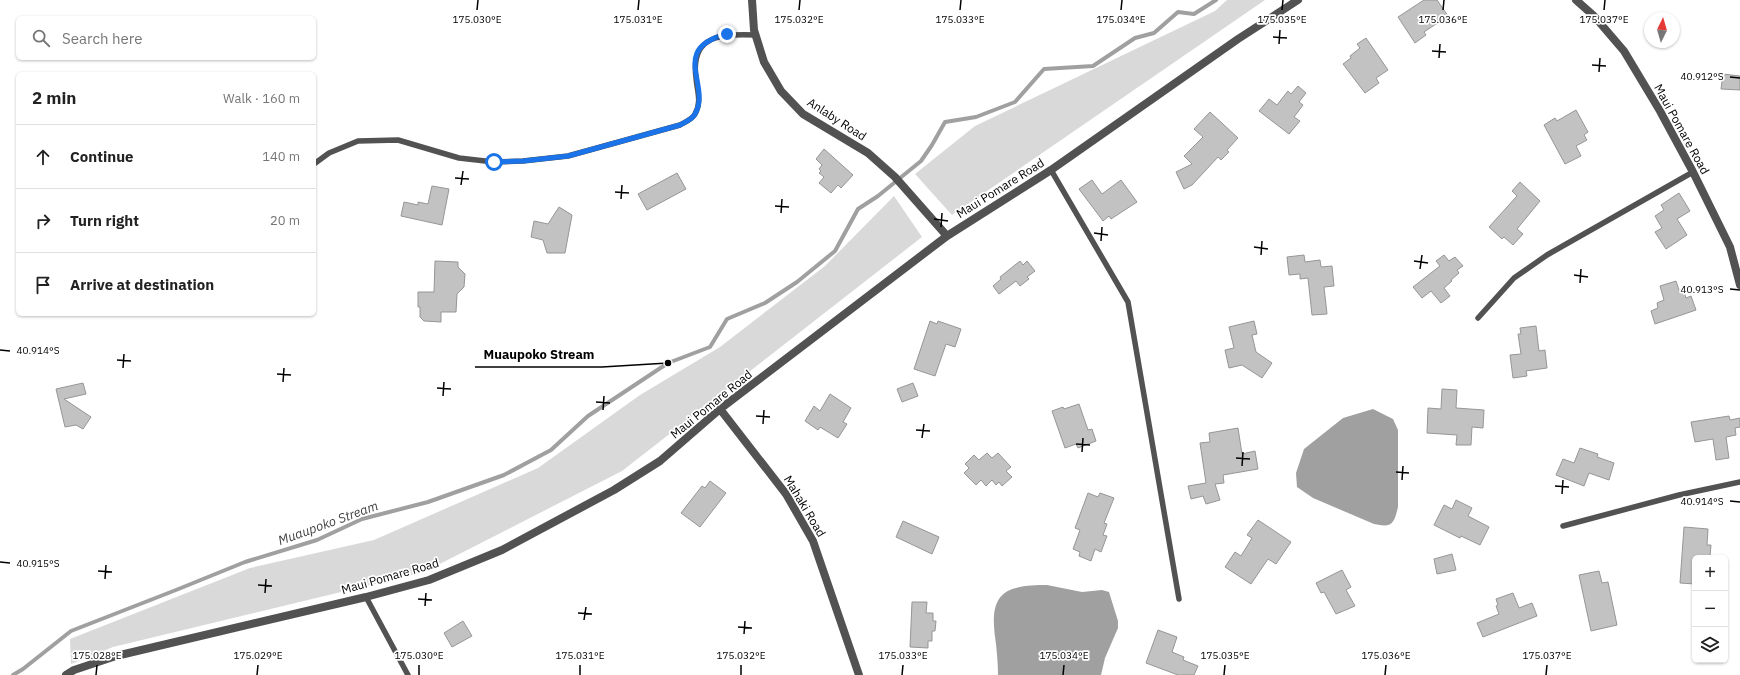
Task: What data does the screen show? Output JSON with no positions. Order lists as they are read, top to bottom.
{
  "streets": {
    "street": ["Anlaby Road", "Maui Pomare Road", "Mahaki Road"]
  },
  "crossings": [
    ["Anlaby Road", "Maui Pomare Road"],
    ["Maui Pomare Road", "Mahaki Road"]
  ],
  "water": ["Muaupoko Stream"],
  "places": ["Muaupoko Stream"],
  "north": "top",
  "page": {
    "search": "Search here",
    "heading": ["2 min", "Walk · 160 m"],
    "list": [
      ["Continue", "140 m"],
      ["Turn right", "20 m"],
      "Arrive at destination"
    ],
    "map_buttons": ["+", "−"]
  },
  "coordinates": [
    "175.030°E",
    "175.031°E",
    "175.032°E",
    "175.033°E",
    "175.034°E",
    "175.035°E",
    "175.036°E",
    "175.037°E",
    "40.912°S",
    "40.913°S",
    "40.914°S",
    "40.915°S",
    "175.028°E",
    "175.029°E"
  ]
}
